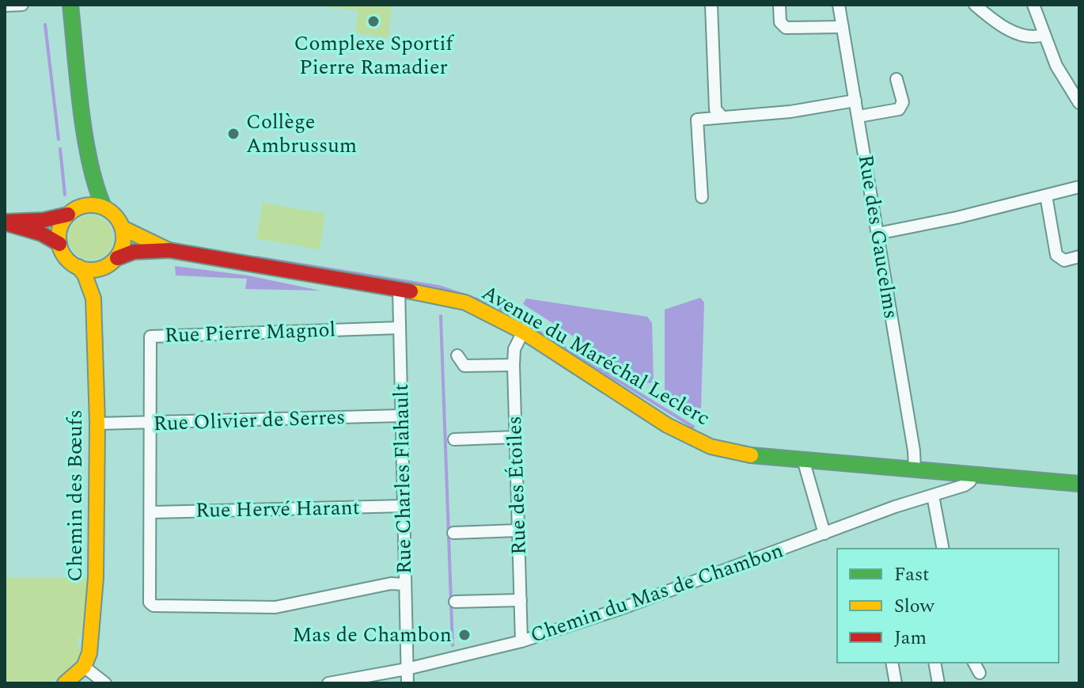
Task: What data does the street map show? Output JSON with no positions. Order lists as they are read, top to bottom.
{
  "streets": {
    "main road": ["Avenue du Maréchal Leclerc", "Chemin des Bœufs"],
    "street": [
      "Rue des Gaucelms",
      "Rue Pierre Magnol",
      "Rue Olivier de Serres",
      "Rue Charles Flahault",
      "Rue des Étoiles",
      "Rue Hervé Harant",
      "Chemin du Mas de Chambon"
    ]
  },
  "crossings": [
    ["Rue des Gaucelms", "Avenue du Maréchal Leclerc"],
    ["Rue Pierre Magnol", "Rue Olivier de Serres"],
    ["Rue Pierre Magnol", "Rue Charles Flahault"],
    ["Avenue du Maréchal Leclerc", "Rue Charles Flahault"],
    ["Avenue du Maréchal Leclerc", "Rue des Étoiles"],
    ["Avenue du Maréchal Leclerc", "Chemin des Bœufs"],
    ["Avenue du Maréchal Leclerc", "Chemin du Mas de Chambon"],
    ["Rue Olivier de Serres", "Rue Charles Flahault"],
    ["Rue Olivier de Serres", "Chemin des Bœufs"],
    ["Rue Charles Flahault", "Rue Hervé Harant"],
    ["Rue Charles Flahault", "Chemin du Mas de Chambon"],
    ["Rue des Étoiles", "Chemin du Mas de Chambon"]
  ],
  "places": ["Complexe Sportif Pierre Ramadier", "Collège Ambrussum", "Mas de Chambon"],
  "legend": ["Fast", "Slow", "Jam"]
}
